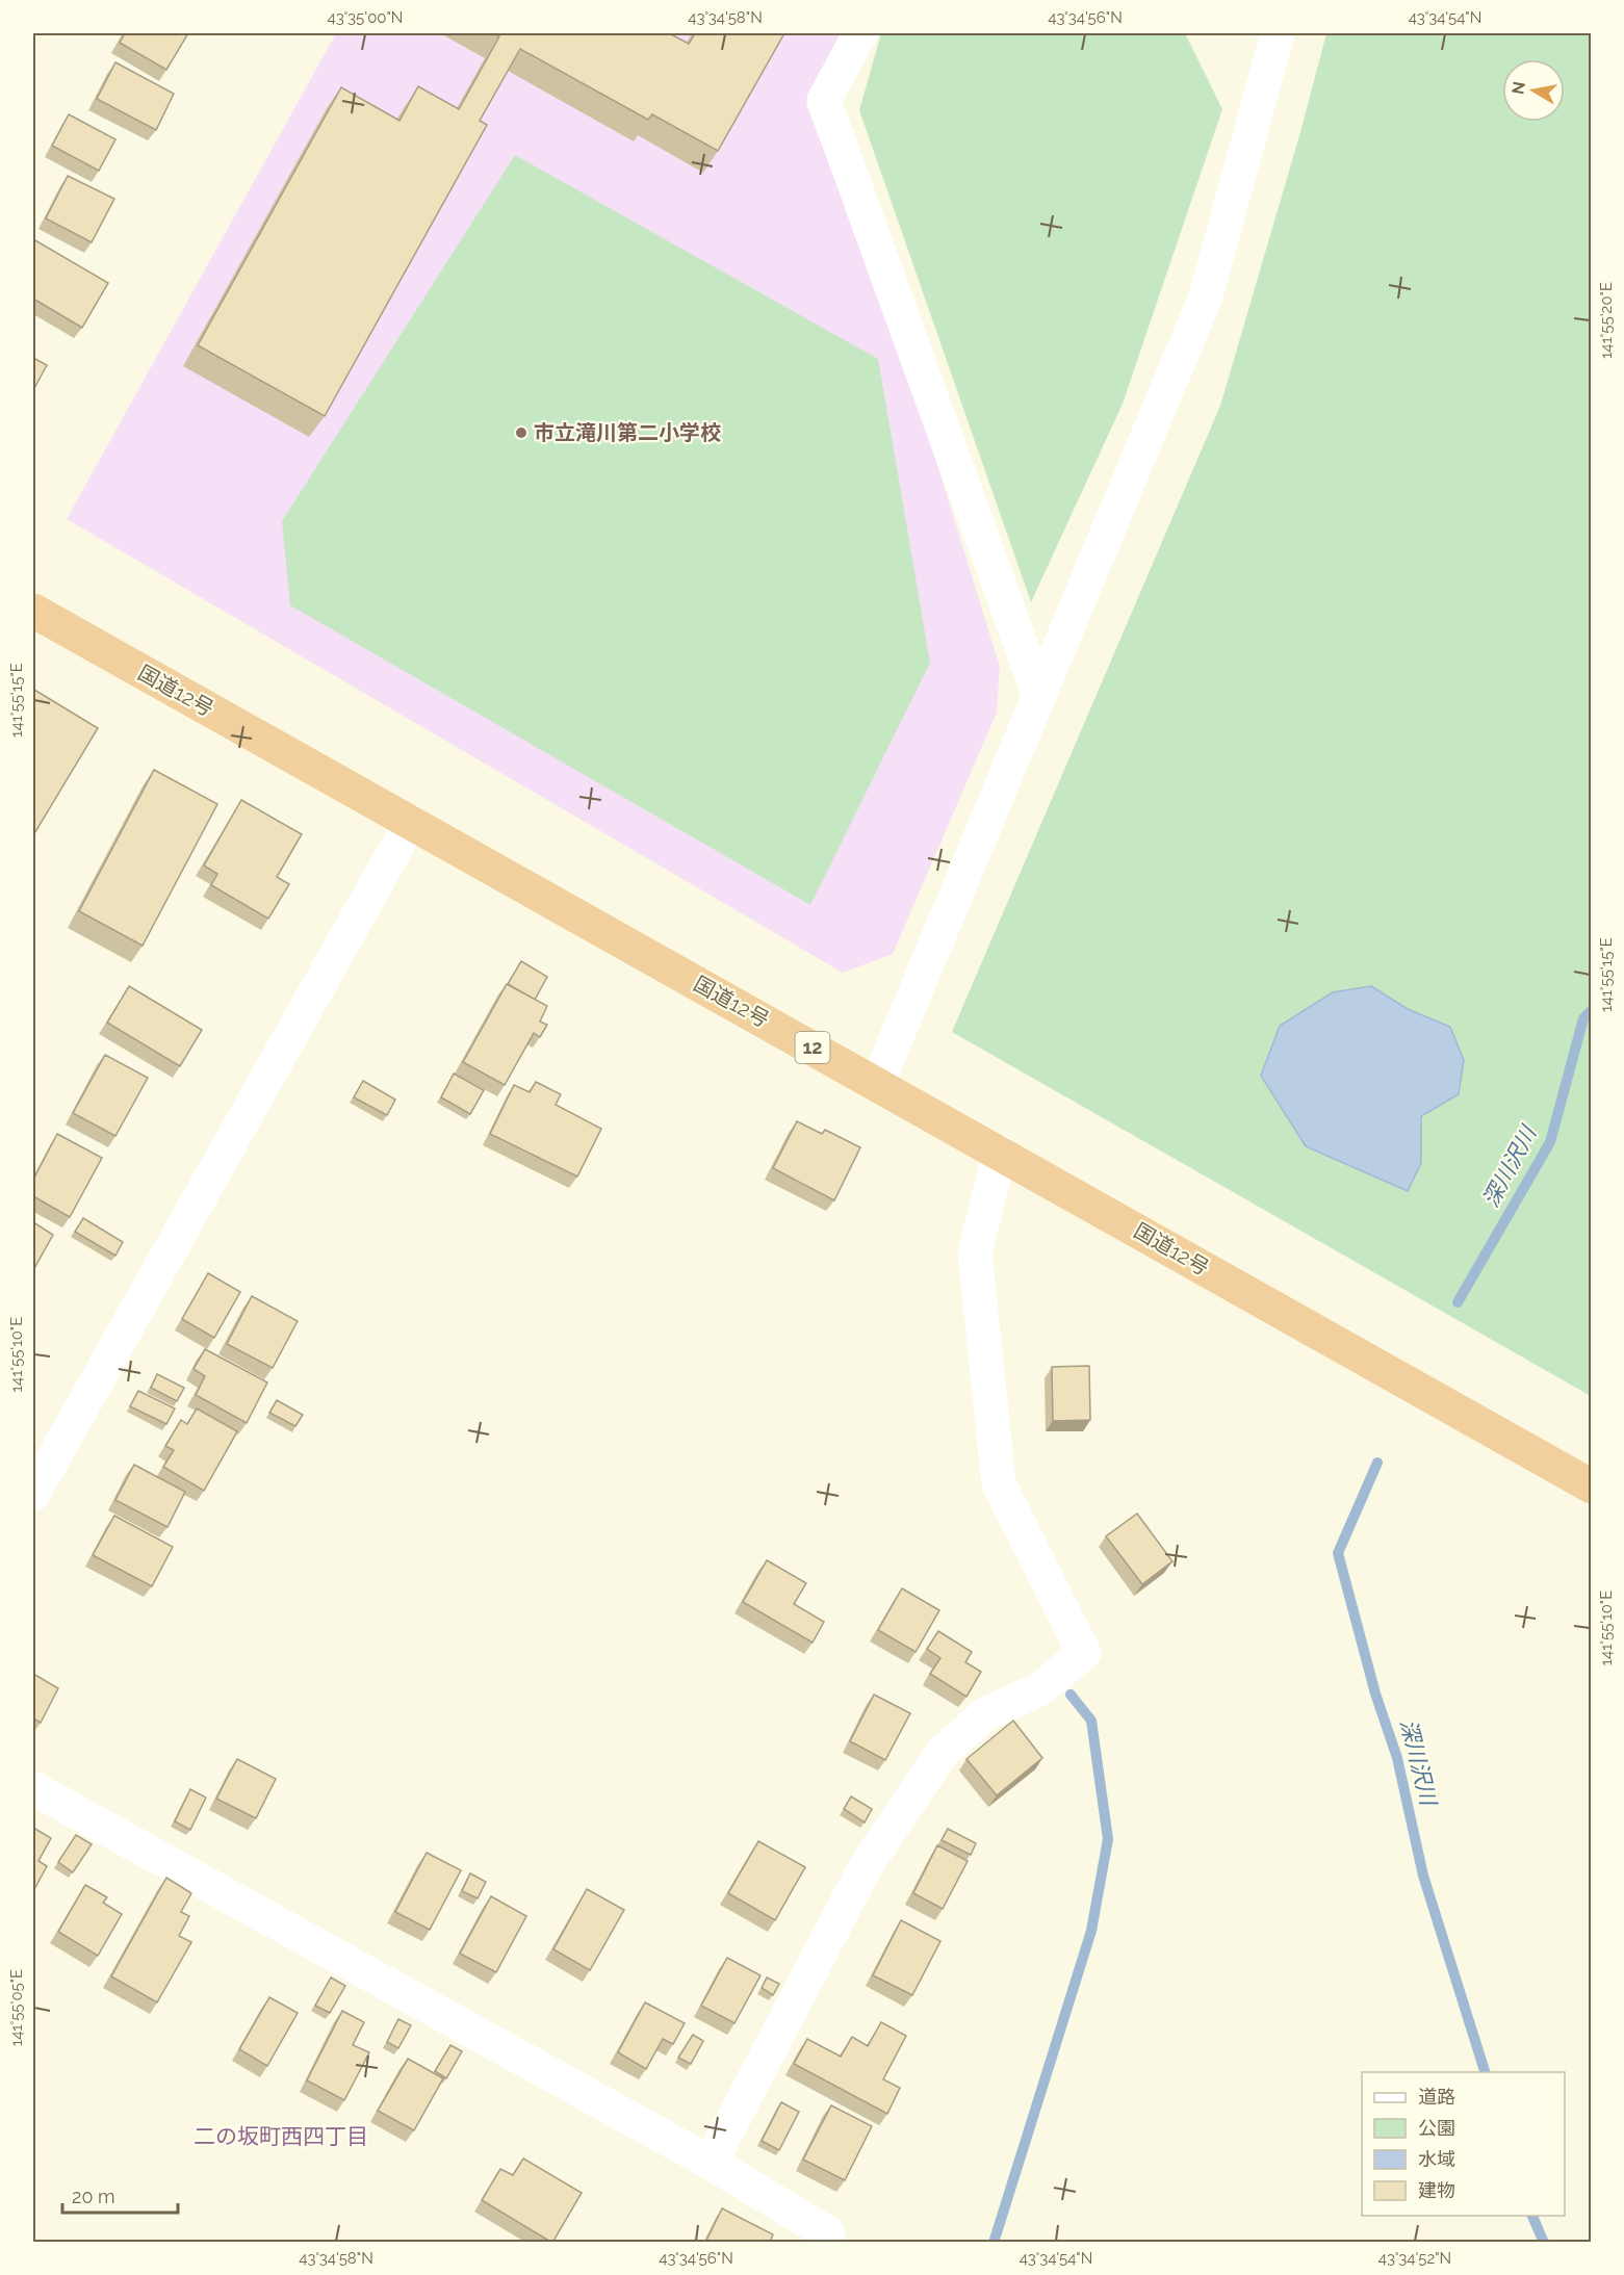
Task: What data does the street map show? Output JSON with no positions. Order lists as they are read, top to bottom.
{
  "streets": {
    "highway": ["国道12号", "12"]
  },
  "districts": ["二の坂町西四丁目"],
  "water": ["深川沢川"],
  "places": ["市立滝川第二小学校"],
  "legend": [
    "道路",
    "公園",
    "水域",
    "建物"
  ],
  "scale_bar": "20 m",
  "north": "left",
  "coordinates": [
    "43°35'00\"N",
    "43°34'58\"N",
    "43°34'56\"N",
    "43°34'54\"N",
    "141°55'20\"E",
    "141°55'15\"E",
    "141°55'10\"E",
    "141°55'05\"E",
    "43°34'52\"N"
  ]
}
